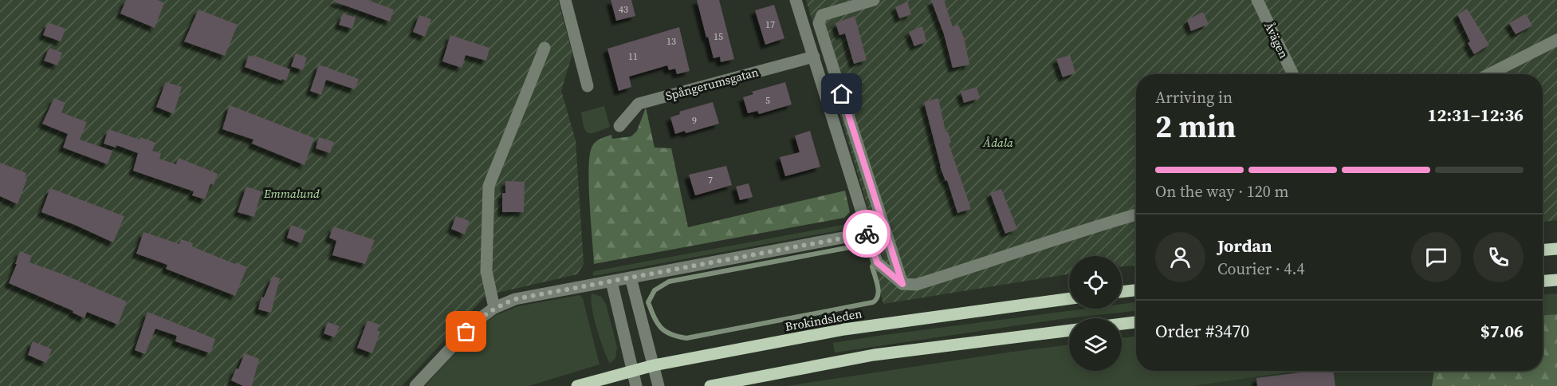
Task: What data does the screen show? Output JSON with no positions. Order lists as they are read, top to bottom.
{
  "streets": {
    "main road": ["Brokindsleden"],
    "street": ["Åvägen", "Spångerumsgatan"]
  },
  "parks": ["Ådala", "Emmalund"],
  "house_numbers": [
    "43",
    "17",
    "15",
    "13",
    "11",
    "5",
    "9",
    "7"
  ],
  "page": {
    "heading": ["2 min", "Arriving in", "12:31–12:36"],
    "panel": [
      "Jordan",
      "Courier · 4.4",
      "Order #3470",
      "$7.06"
    ],
    "bar": "On the way · 120 m"
  }
}
